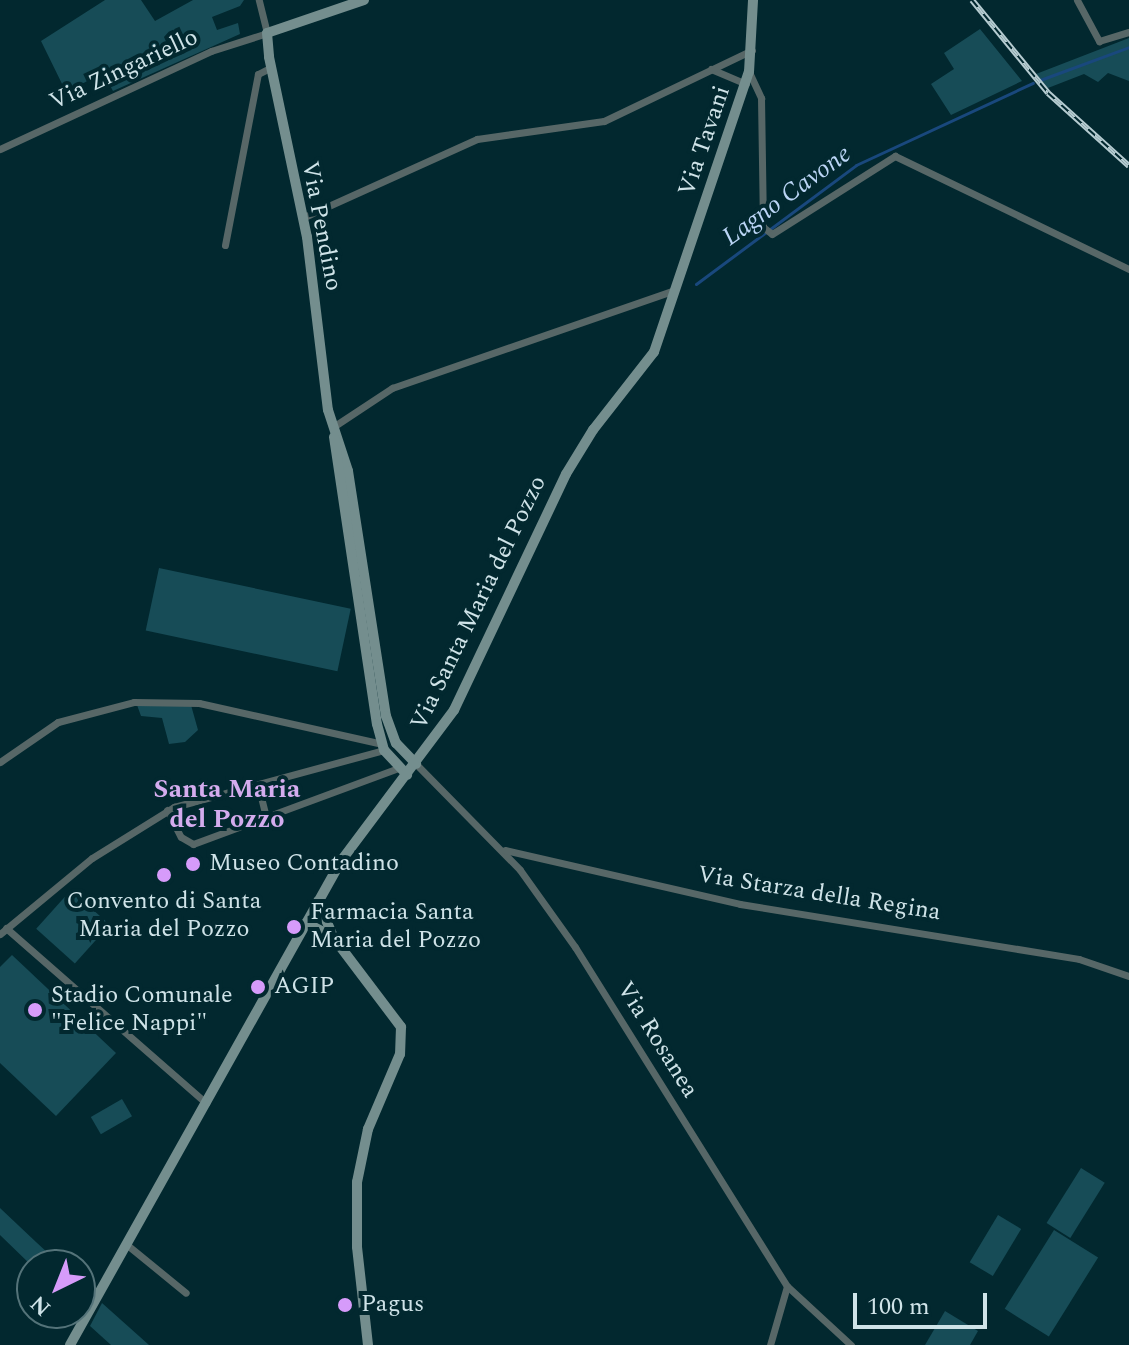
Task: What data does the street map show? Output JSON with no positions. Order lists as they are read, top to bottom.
{
  "streets": {
    "street": [
      "Via Zingariello",
      "Via Tavani",
      "Via Pendino",
      "Via Santa Maria del Pozzo",
      "Via Starza della Regina",
      "Via Rosanea"
    ]
  },
  "crossings": [
    ["Via Zingariello", "Via Pendino"],
    ["Via Tavani", "Via Santa Maria del Pozzo"],
    ["Via Pendino", "Via Santa Maria del Pozzo"],
    ["Via Pendino", "Via Rosanea"],
    ["Via Santa Maria del Pozzo", "Via Rosanea"],
    ["Via Starza della Regina", "Via Rosanea"]
  ],
  "districts": ["Santa Maria del Pozzo"],
  "water": ["Lagno Cavone"],
  "places": [
    "Museo Contadino",
    "Convento di Santa Maria del Pozzo",
    "Farmacia Santa Maria del Pozzo",
    "AGIP",
    "Stadio Comunale \"Felice Nappi\"",
    "Pagus"
  ],
  "scale_bar": "100 m",
  "north": "bottom left"
}
